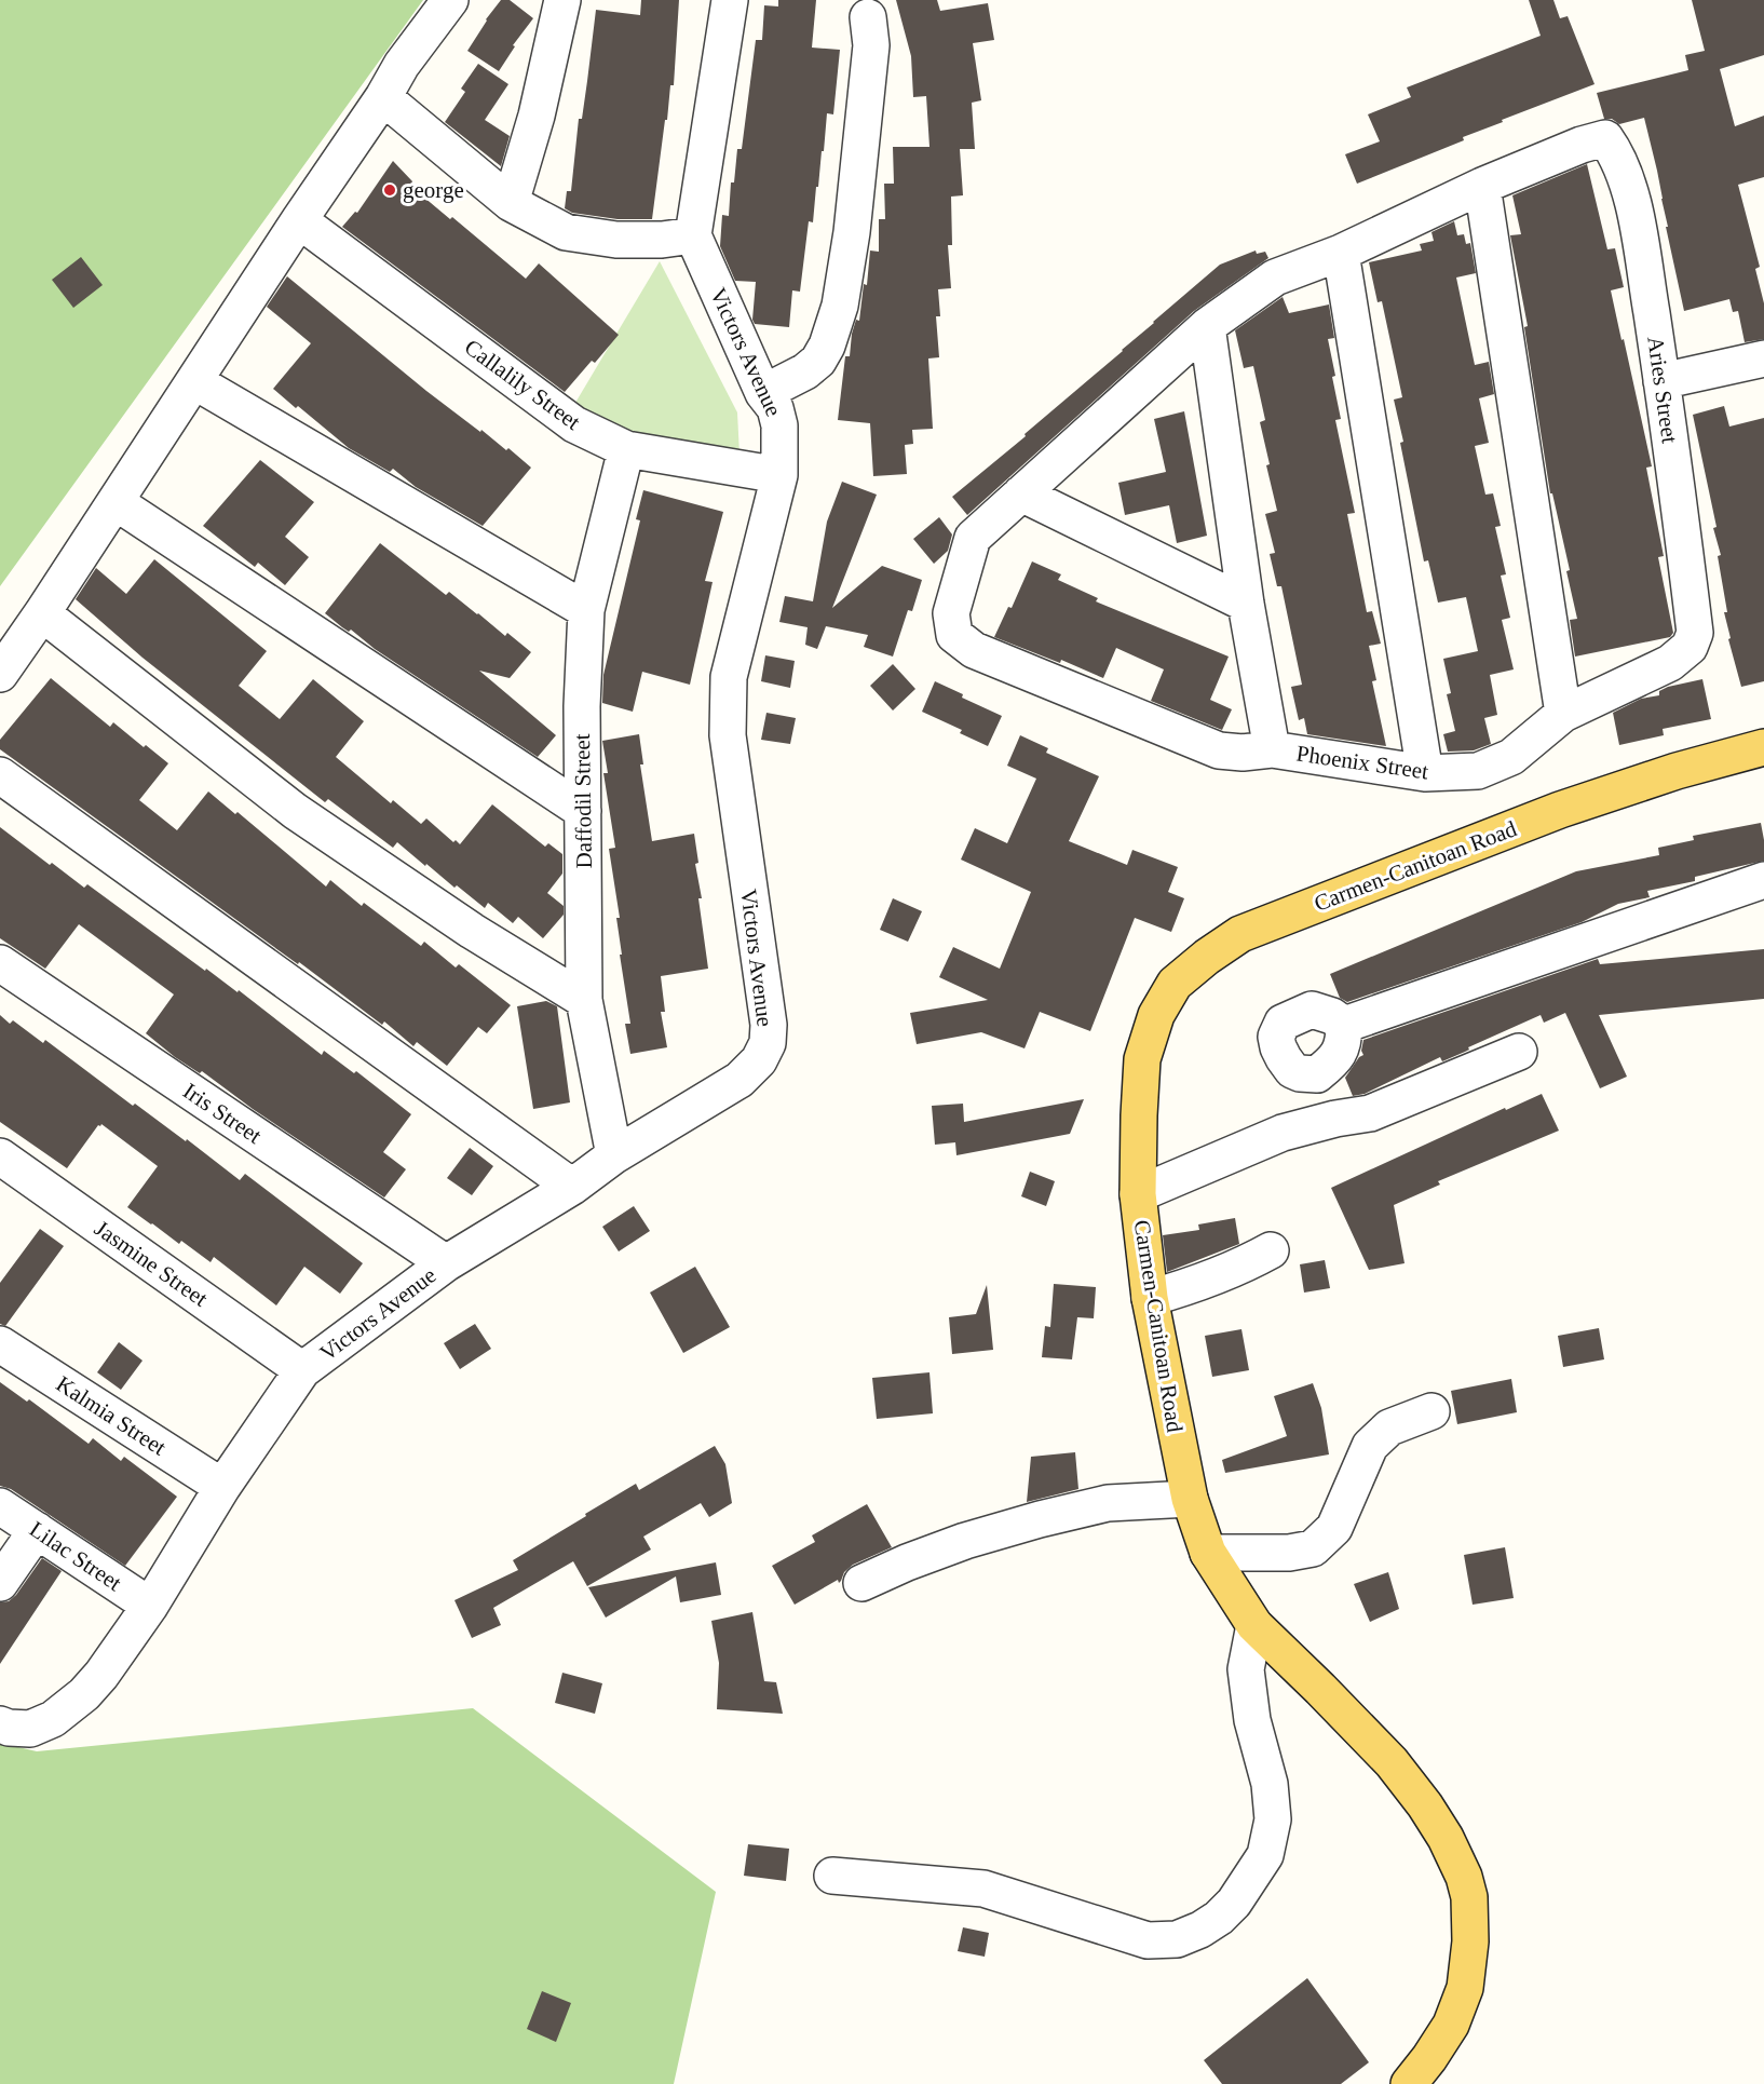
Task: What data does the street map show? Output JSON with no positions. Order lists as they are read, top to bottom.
{
  "streets": {
    "main road": ["Carmen-Canitoan Road"],
    "street": [
      "Victors Avenue",
      "Callalily Street",
      "Aries Street",
      "Phoenix Street",
      "Daffodil Street",
      "Iris Street",
      "Jasmine Street",
      "Kalmia Street",
      "Lilac Street"
    ]
  },
  "crossings": [
    ["Victors Avenue", "Callalily Street"],
    ["Victors Avenue", "Daffodil Street"],
    ["Victors Avenue", "Iris Street"],
    ["Victors Avenue", "Jasmine Street"],
    ["Victors Avenue", "Kalmia Street"],
    ["Victors Avenue", "Lilac Street"],
    ["Callalily Street", "Daffodil Street"],
    ["Aries Street", "Phoenix Street"]
  ],
  "places": ["george"]
}
